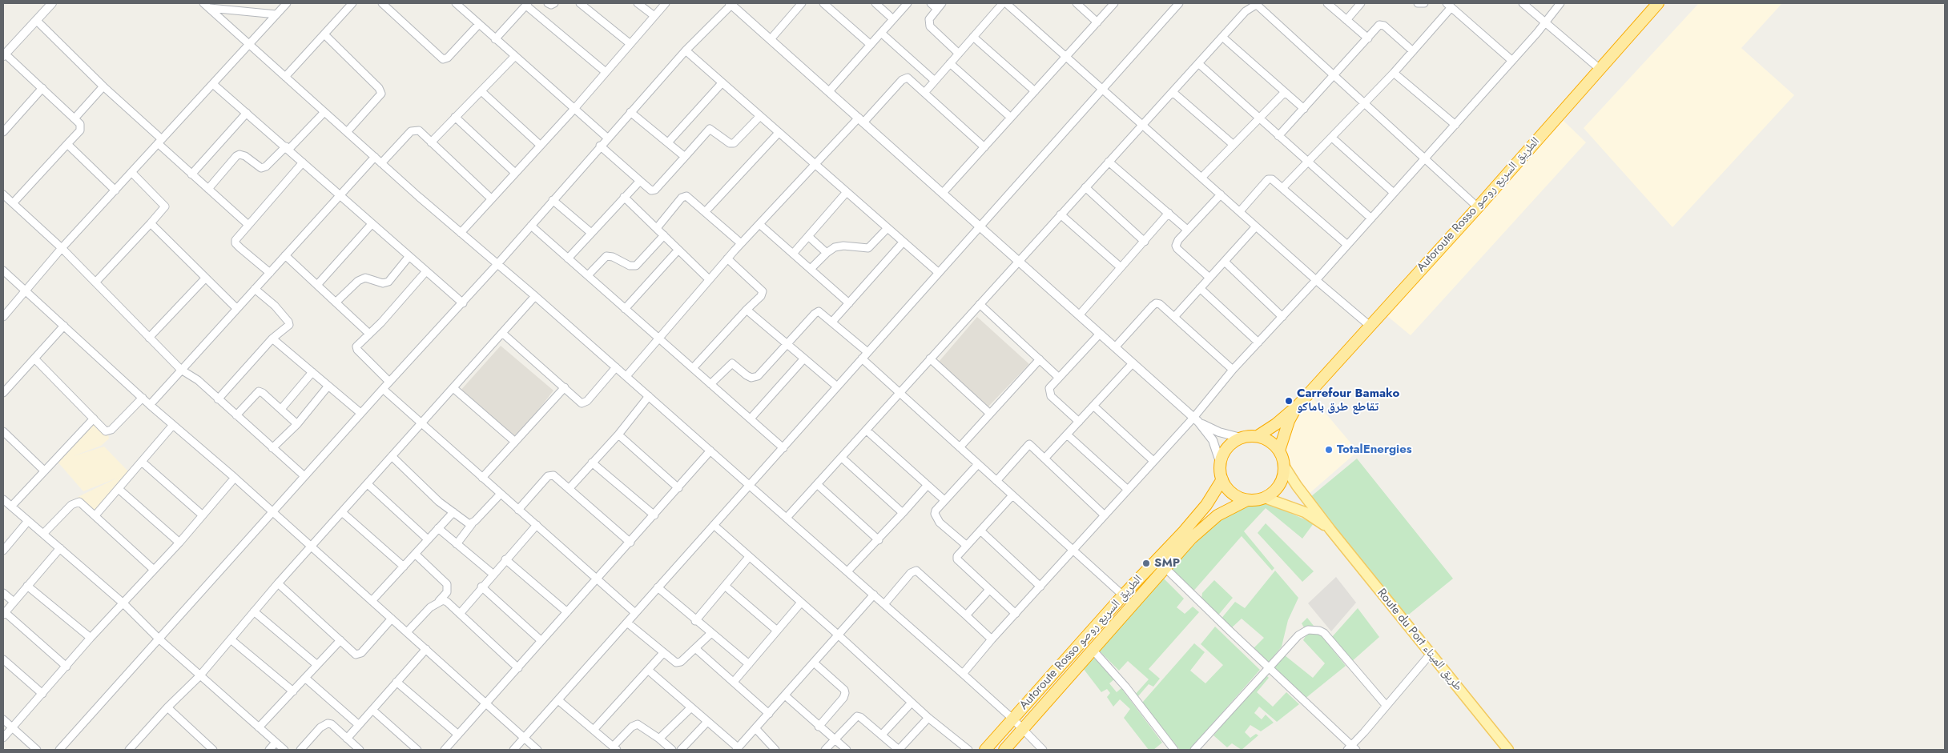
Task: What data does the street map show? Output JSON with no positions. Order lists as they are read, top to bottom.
{
  "streets": {
    "highway": ["Autoroute Rosso الطريق السريع روصو"],
    "main road": ["Route du Port طريق الميناء"]
  },
  "crossings": [
    ["Autoroute Rosso الطريق السريع روصو", "Route du Port طريق الميناء"]
  ],
  "places": ["Carrefour Bamako تقاطع طرق باماكو", "TotalEnergies", "SMP"]
}
